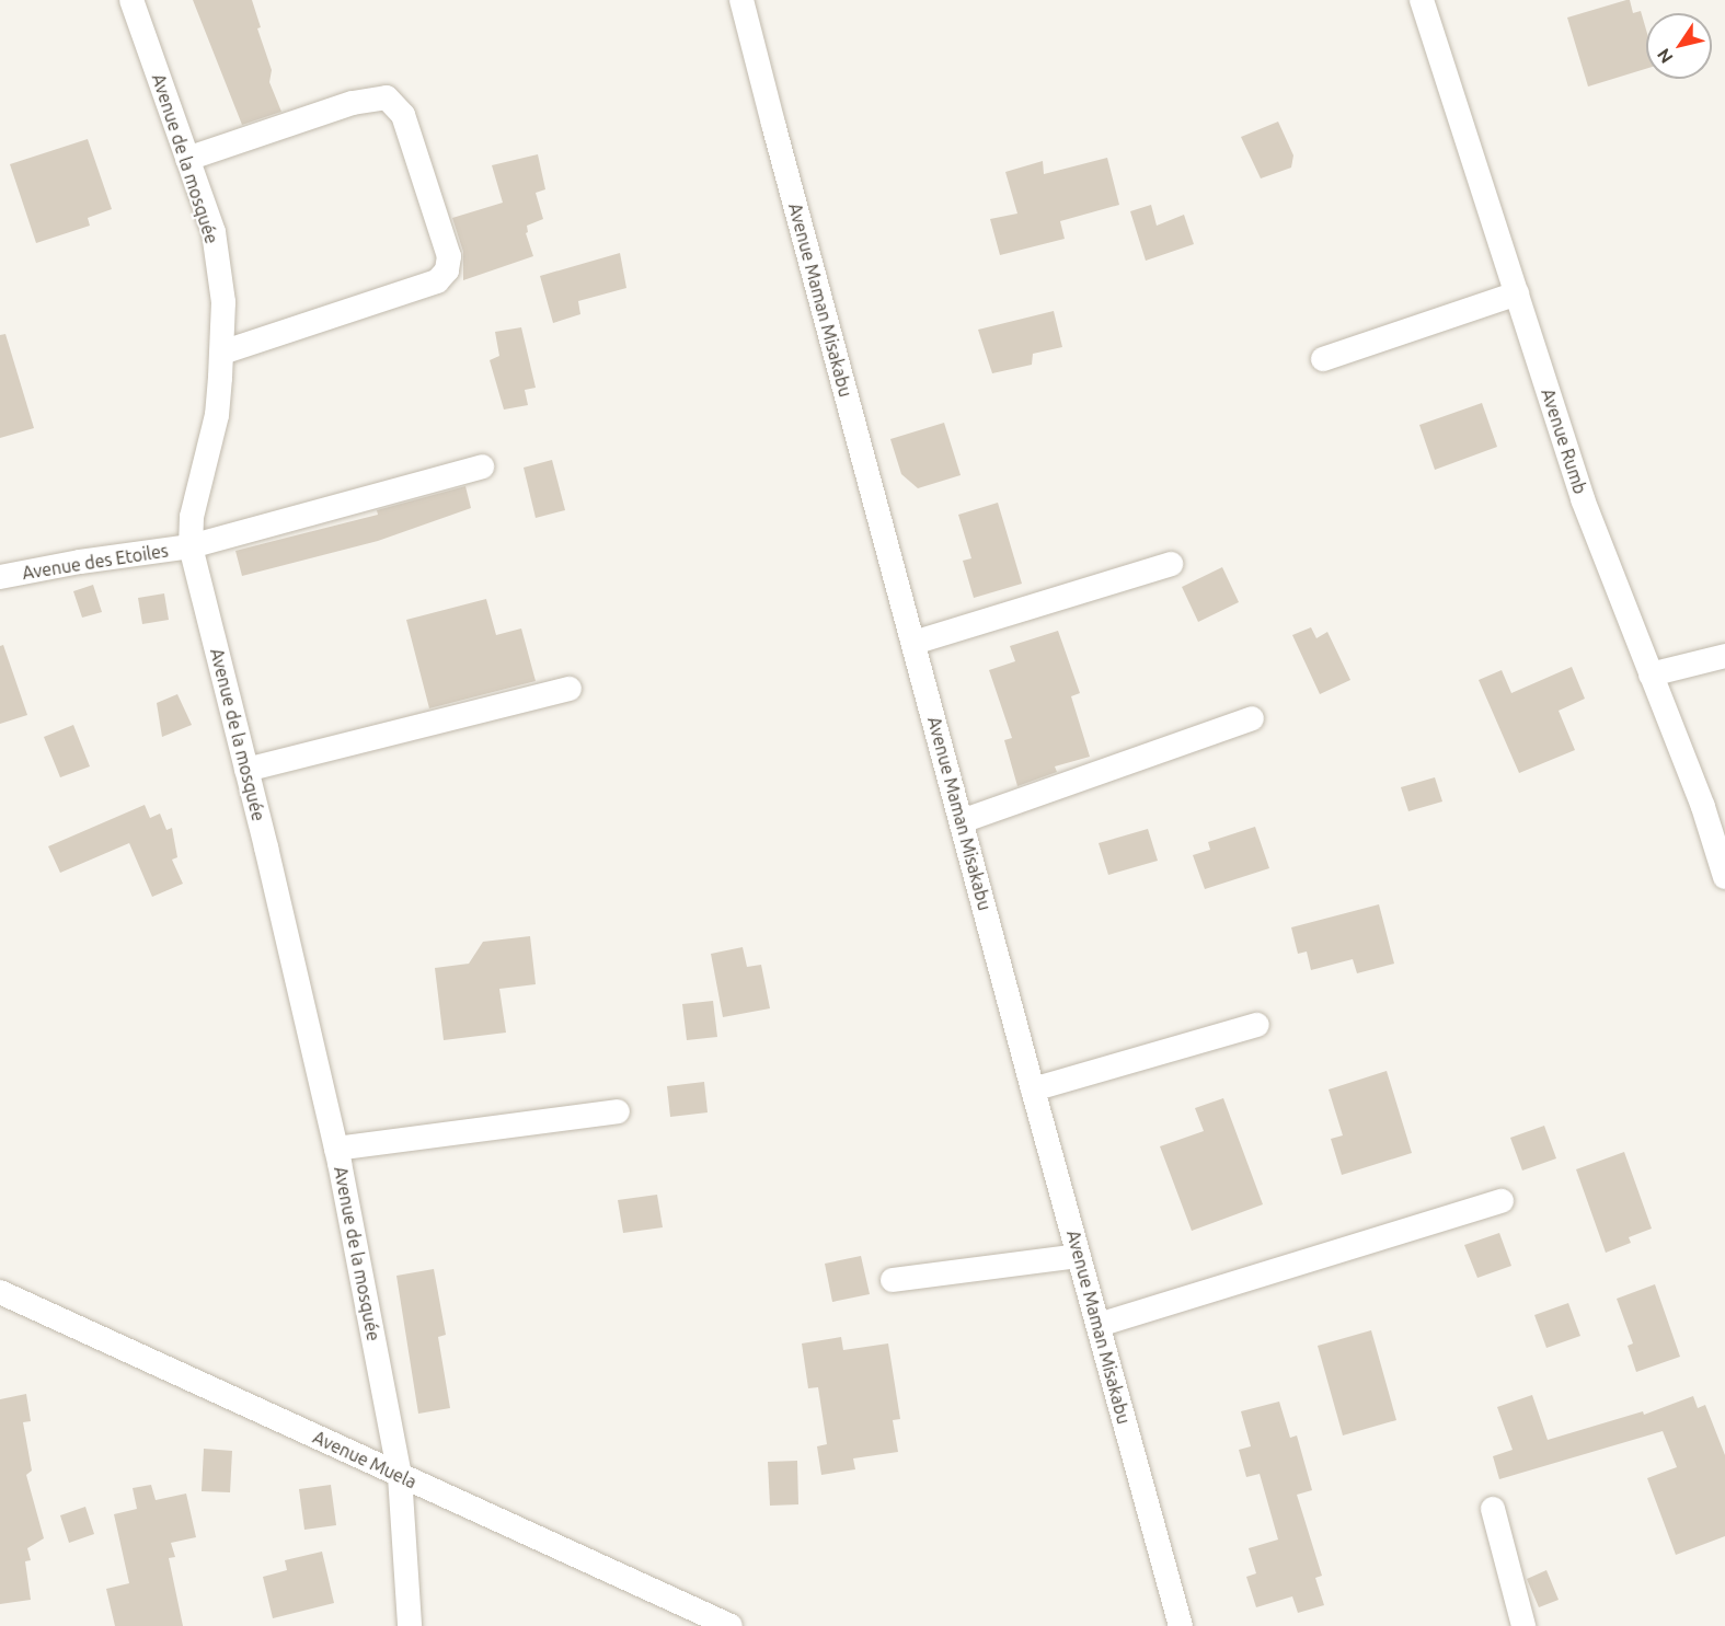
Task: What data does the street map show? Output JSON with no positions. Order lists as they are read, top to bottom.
{
  "streets": {
    "street": [
      "Avenue de la mosquée",
      "Avenue Maman Misakabu",
      "Avenue Rumb",
      "Avenue des Etoiles",
      "Avenue Muela"
    ]
  },
  "crossings": [
    ["Avenue de la mosquée", "Avenue des Etoiles"],
    ["Avenue de la mosquée", "Avenue Muela"]
  ],
  "north": "bottom left"
}
